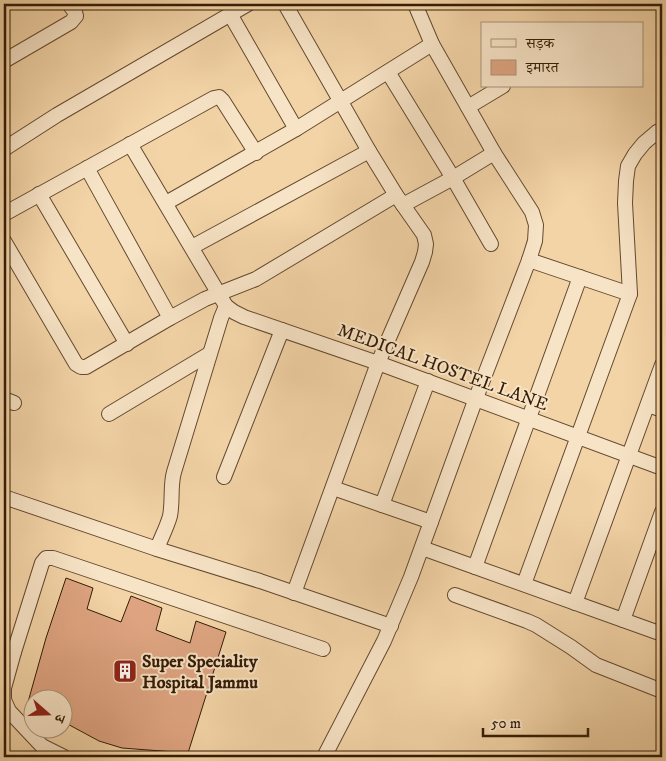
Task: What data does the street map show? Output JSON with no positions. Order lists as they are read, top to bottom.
{
  "streets": {
    "street": ["MEDICAL HOSTEL LANE"]
  },
  "places": {
    "building": ["Super Speciality Hospital Jammu"]
  },
  "legend": ["सड़क", "इमारत"],
  "scale_bar": "50 m",
  "north": "right"
}
